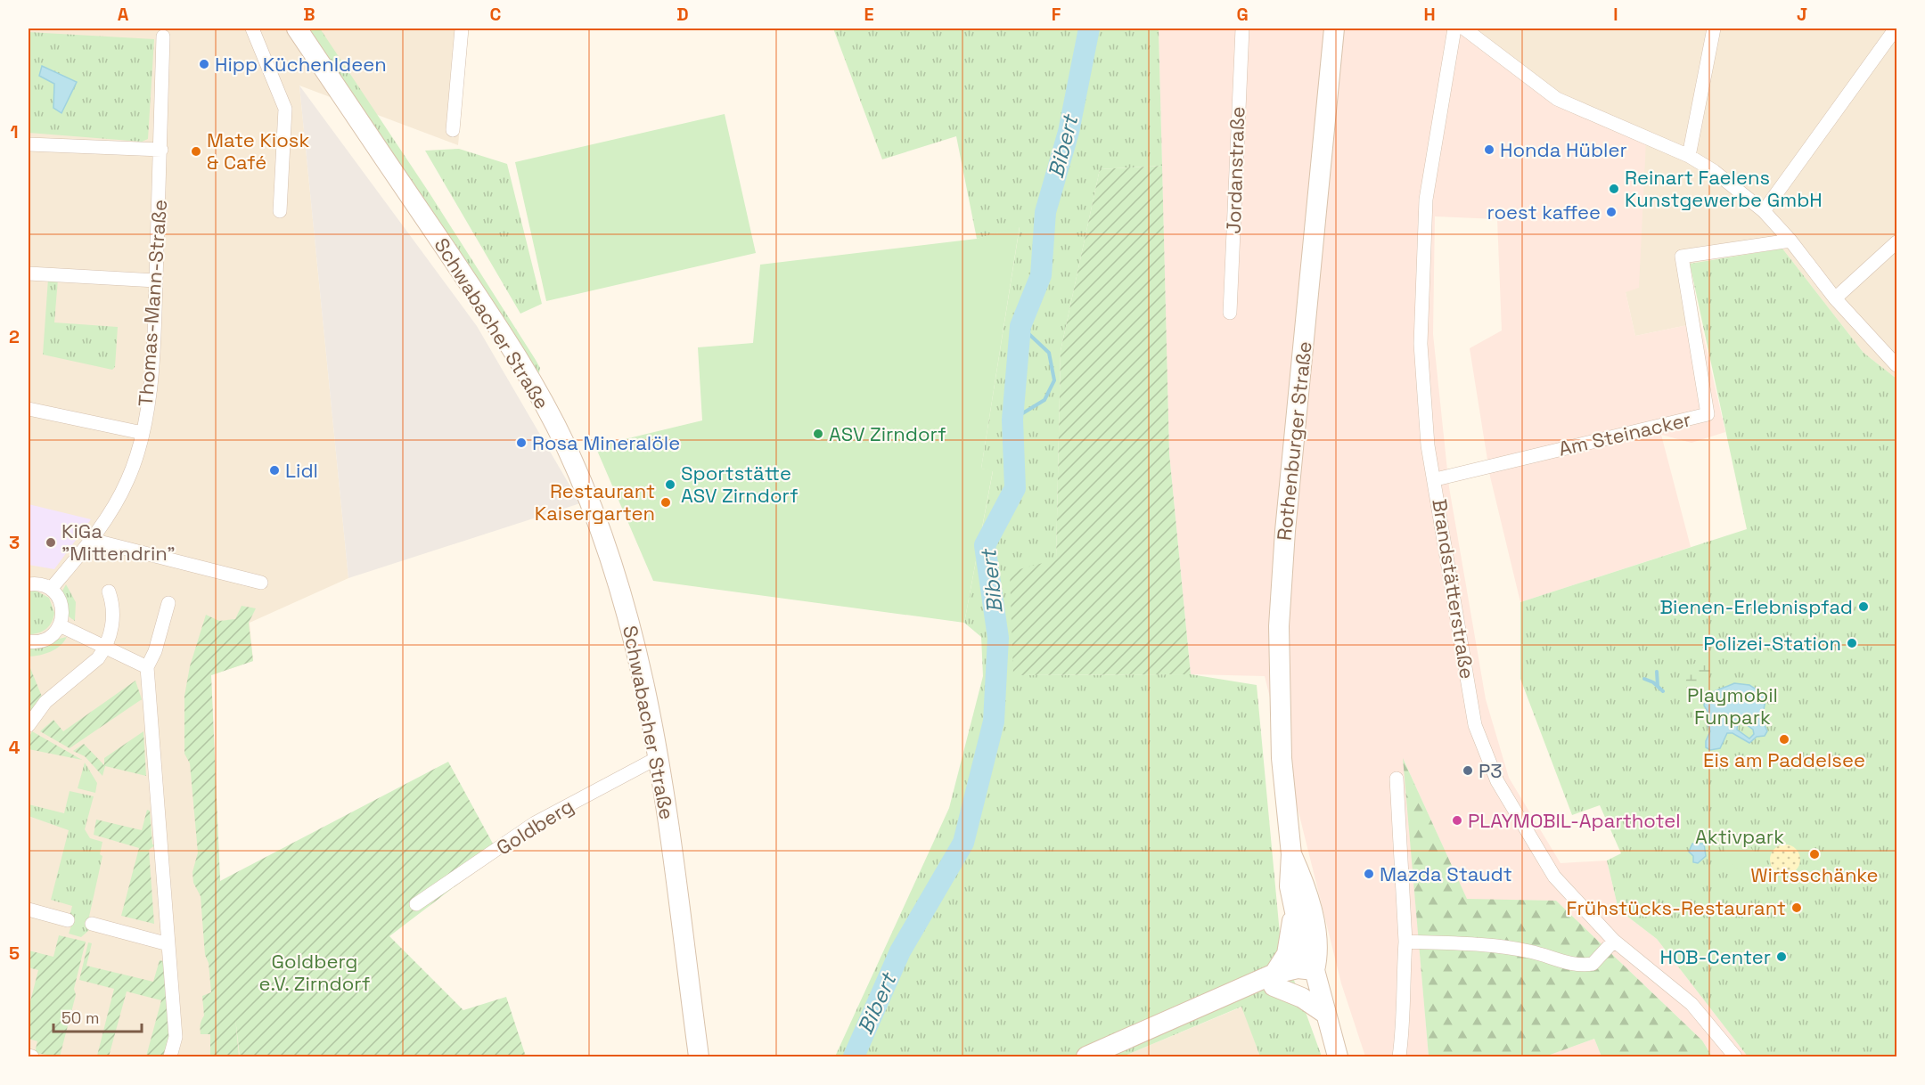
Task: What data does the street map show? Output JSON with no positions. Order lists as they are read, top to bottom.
{
  "streets": {
    "street": [
      "Jordanstraße",
      "Thomas-Mann-Straße",
      "Schwabacher Straße",
      "Am Steinacker",
      "Rothenburger Straße",
      "Brandstätterstraße",
      "Goldberg"
    ]
  },
  "crossings": [
    ["Schwabacher Straße", "Goldberg"],
    ["Am Steinacker", "Brandstätterstraße"]
  ],
  "water": ["Bibert"],
  "parks": ["Playmobil Funpark", "Aktivpark", "Goldberg e.V. Zirndorf"],
  "places": [
    "Hipp KüchenIdeen",
    "Honda Hübler",
    "Mate Kiosk & Café",
    "Reinart Faelens Kunstgewerbe GmbH",
    "roest kaffee",
    "ASV Zirndorf",
    "Rosa Mineralöle",
    "Lidl",
    "Sportstätte ASV Zirndorf",
    "Restaurant Kaisergarten",
    "KiGa \"Mittendrin\"",
    "Bienen-Erlebnispfad",
    "Polizei-Station",
    "Eis am Paddelsee",
    "P3",
    "PLAYMOBIL-Aparthotel",
    "Wirtsschänke",
    "Mazda Staudt",
    "Frühstücks-Restaurant",
    "HOB-Center"
  ],
  "scale_bar": "50 m",
  "grid": {
    "columns": [
      "A",
      "B",
      "C",
      "D",
      "E",
      "F",
      "G",
      "H",
      "I",
      "J"
    ],
    "rows": [
      "1",
      "2",
      "3",
      "4",
      "5"
    ]
  }
}
